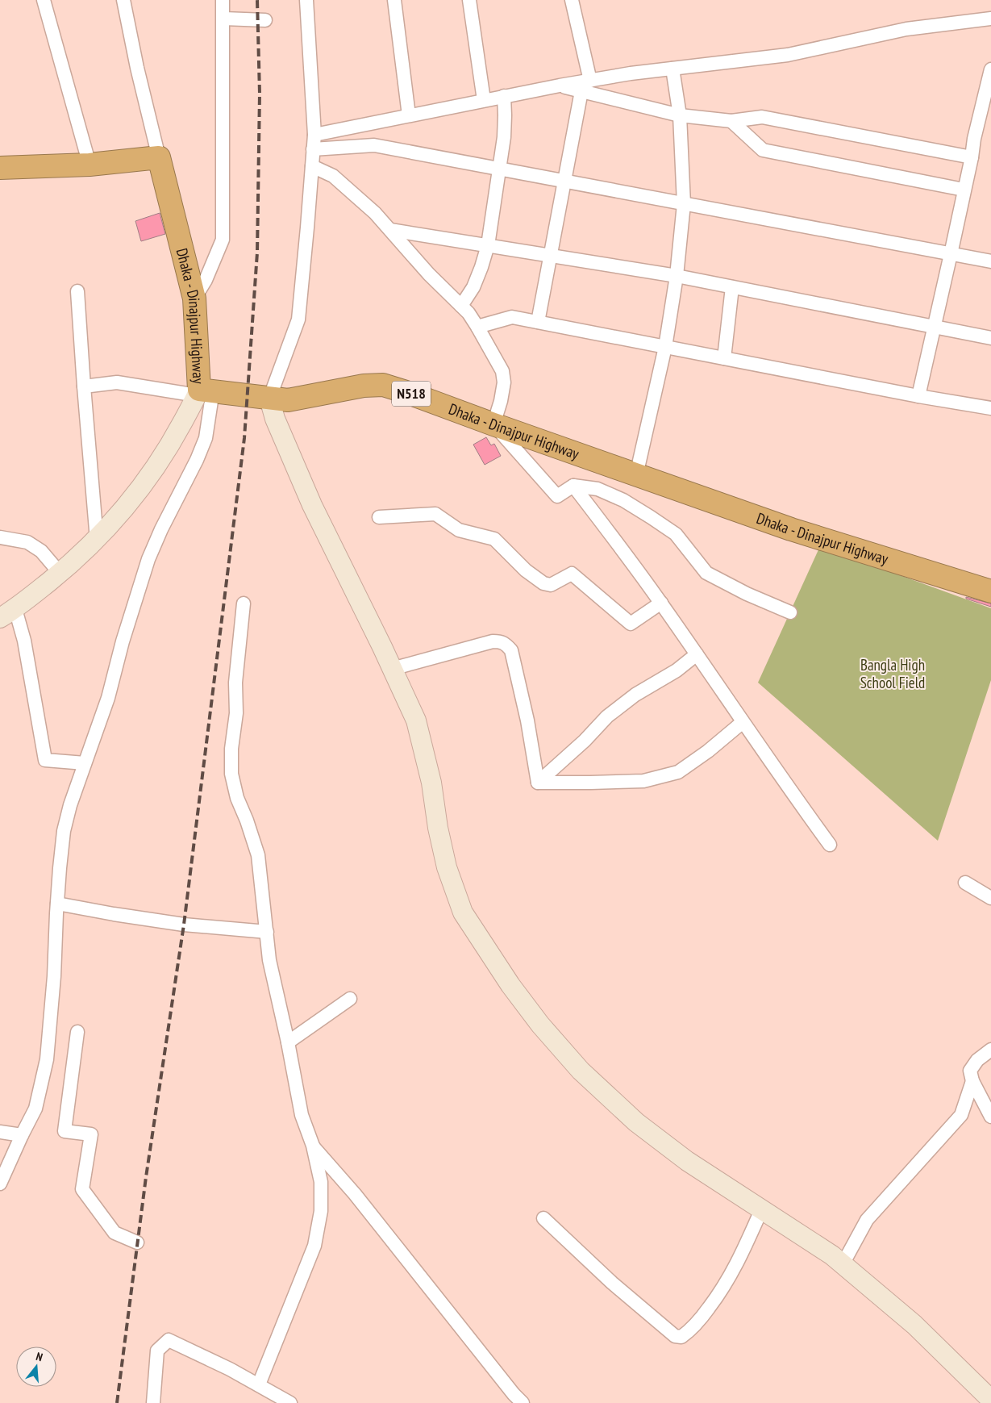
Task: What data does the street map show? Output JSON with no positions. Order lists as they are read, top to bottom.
{
  "streets": {
    "highway": ["Dhaka - Dinajpur Highway", "N518"]
  },
  "parks": ["Bangla High School Field"],
  "north": "top"
}
